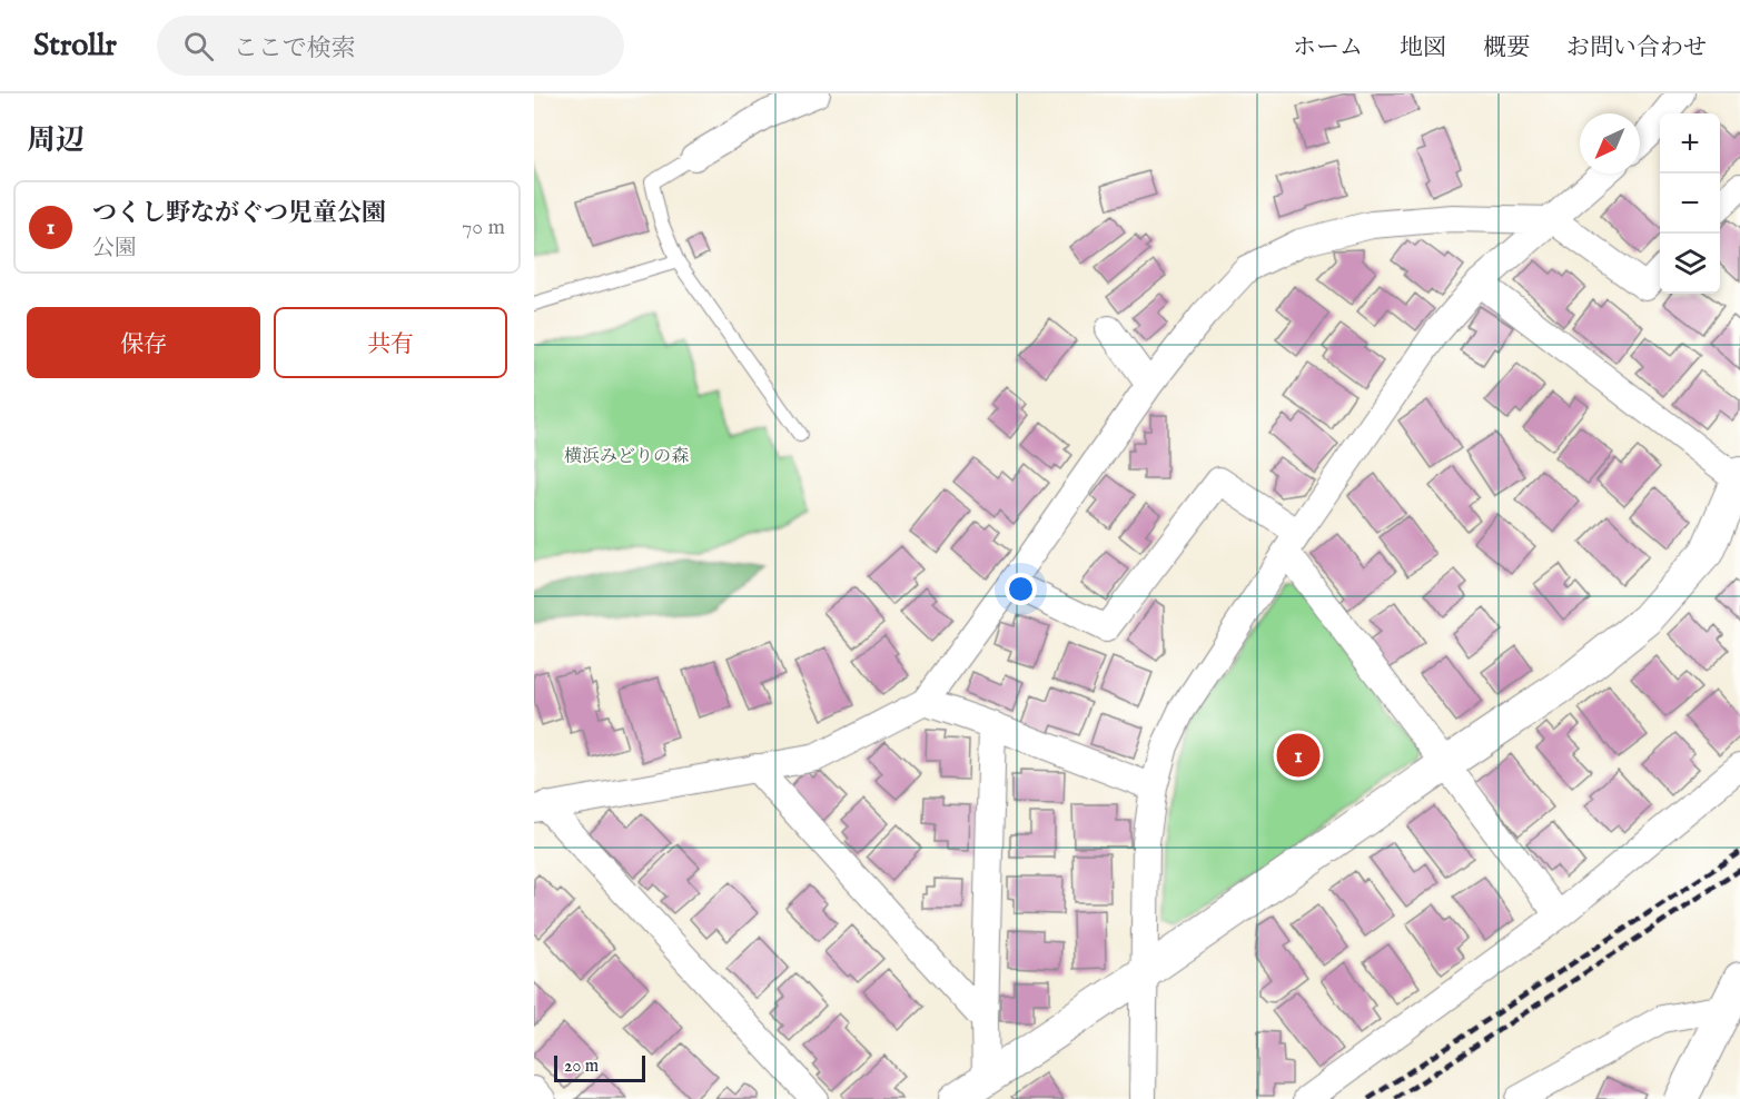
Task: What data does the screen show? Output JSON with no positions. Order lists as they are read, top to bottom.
{
  "parks": ["横浜みどりの森"],
  "scale_bar": "20 m",
  "north": "bottom left",
  "page": {
    "header": "Strollr",
    "search": "ここで検索",
    "nav": [
      "ホーム",
      "地図",
      "概要",
      "お問い合わせ"
    ],
    "heading": "周辺",
    "map_buttons": ["+", "−"],
    "list": [
      {
        "mark": "1",
        "name": "つくし野ながぐつ児童公園",
        "note": "公園",
        "value": "70 m"
      }
    ],
    "buttons": ["保存", "共有"],
    "pins": "1",
    "scale": "20 m"
  }
}
